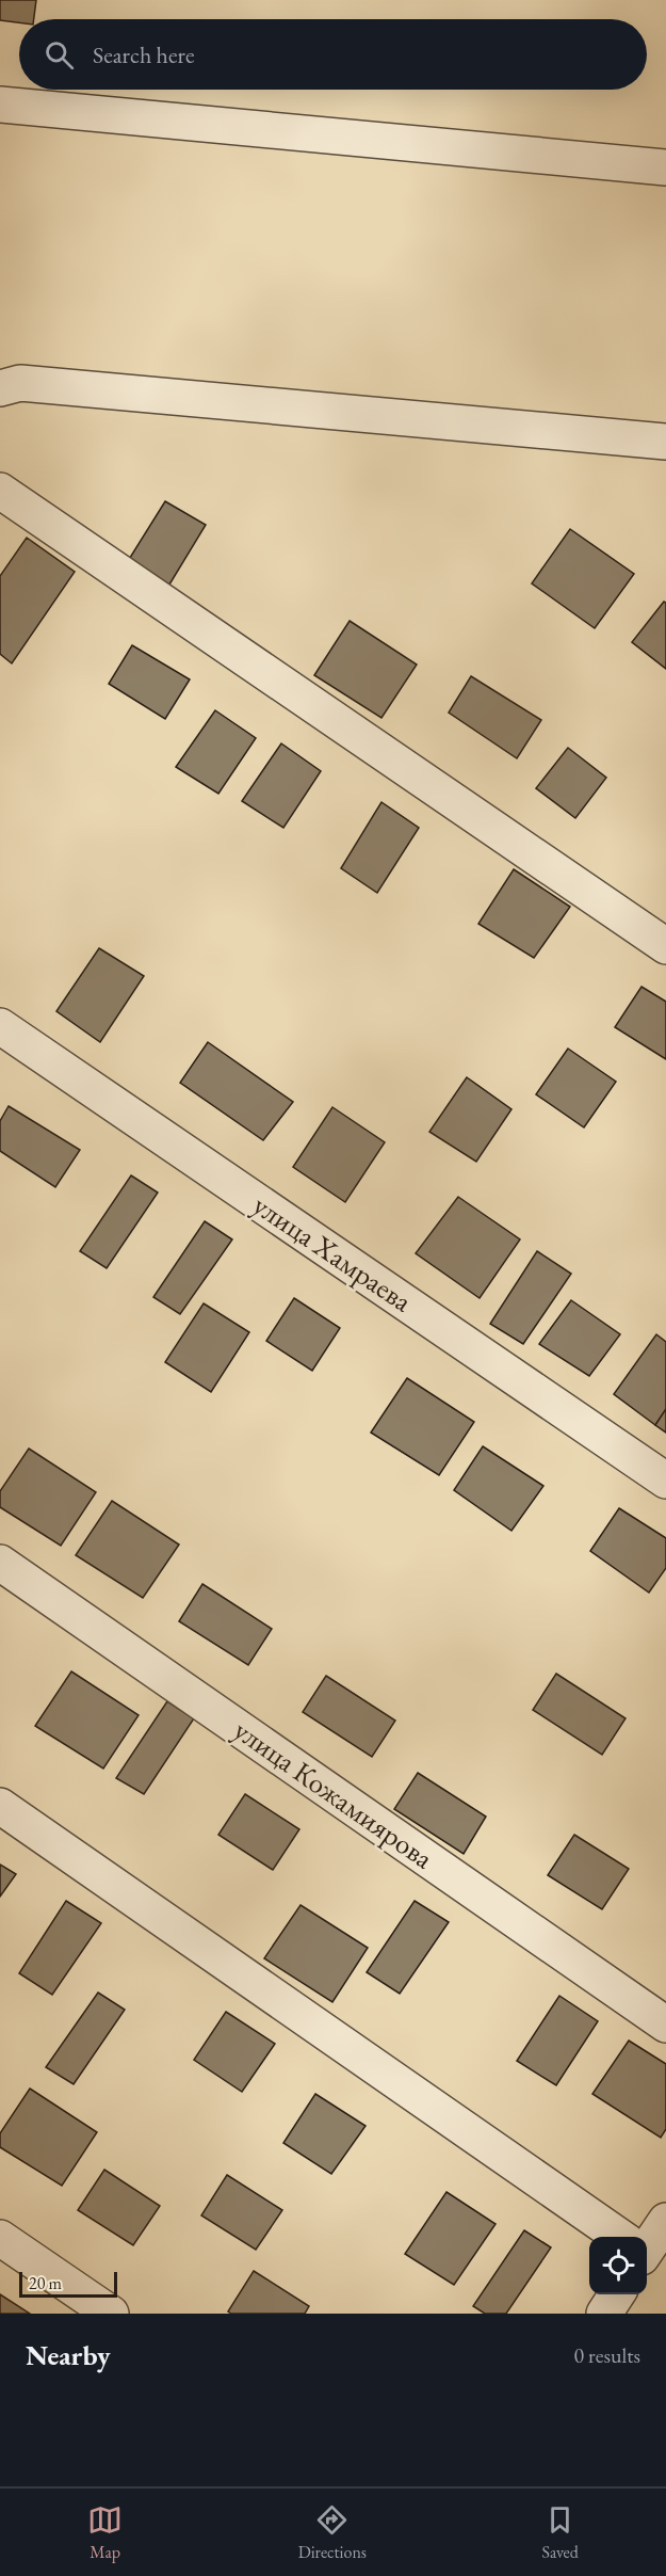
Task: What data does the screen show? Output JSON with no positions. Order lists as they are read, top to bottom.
{
  "streets": {
    "street": ["улица Хамраева", "улица Кожамиярова"]
  },
  "scale_bar": "20 m",
  "page": {
    "search": "Search here",
    "scale": "20 m",
    "heading": ["Nearby", "0 results"],
    "nav": ["Map", "Directions", "Saved"]
  }
}
